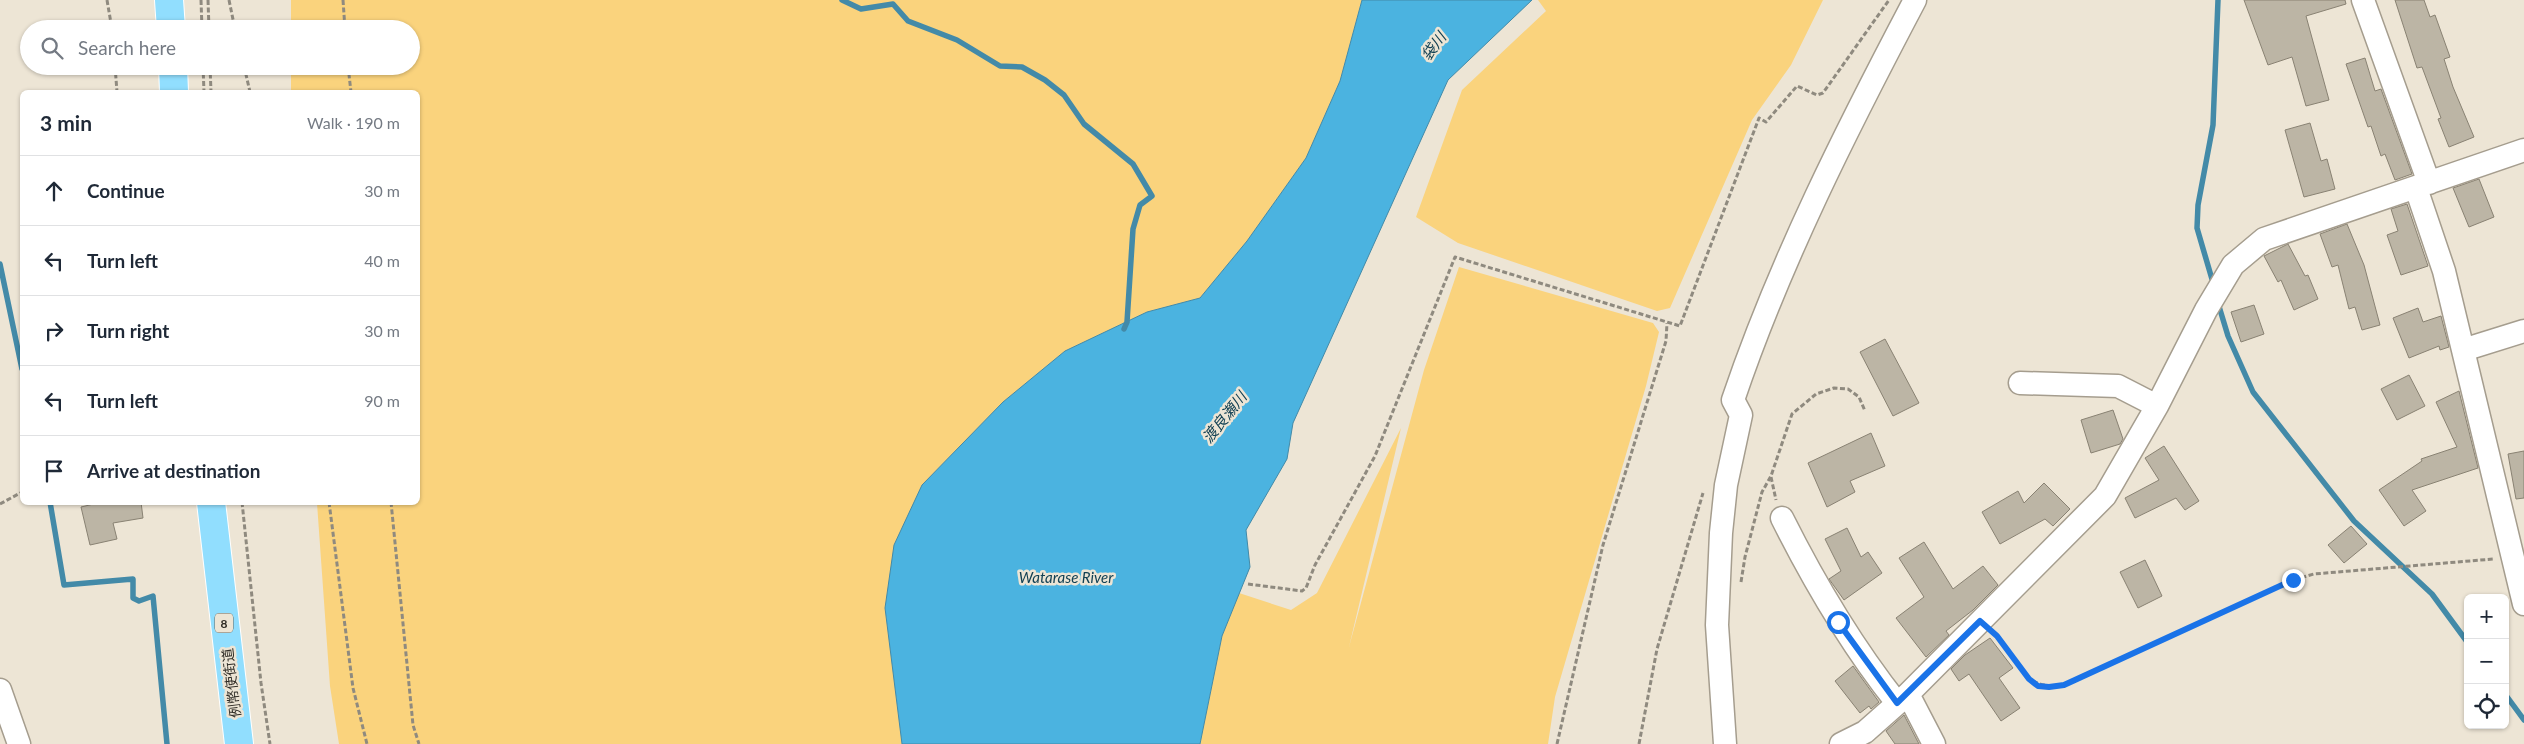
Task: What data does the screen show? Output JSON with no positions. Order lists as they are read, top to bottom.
{
  "streets": {
    "main road": ["8", "例幣使街道"]
  },
  "water": ["袋川", "渡良瀬川", "Watarase River"],
  "page": {
    "search": "Search here",
    "heading": ["3 min", "Walk · 190 m"],
    "list": [
      ["Continue", "30 m"],
      ["Turn left", "40 m"],
      ["Turn right", "30 m"],
      ["Turn left", "90 m"],
      "Arrive at destination"
    ],
    "map_buttons": ["+", "−"]
  }
}
